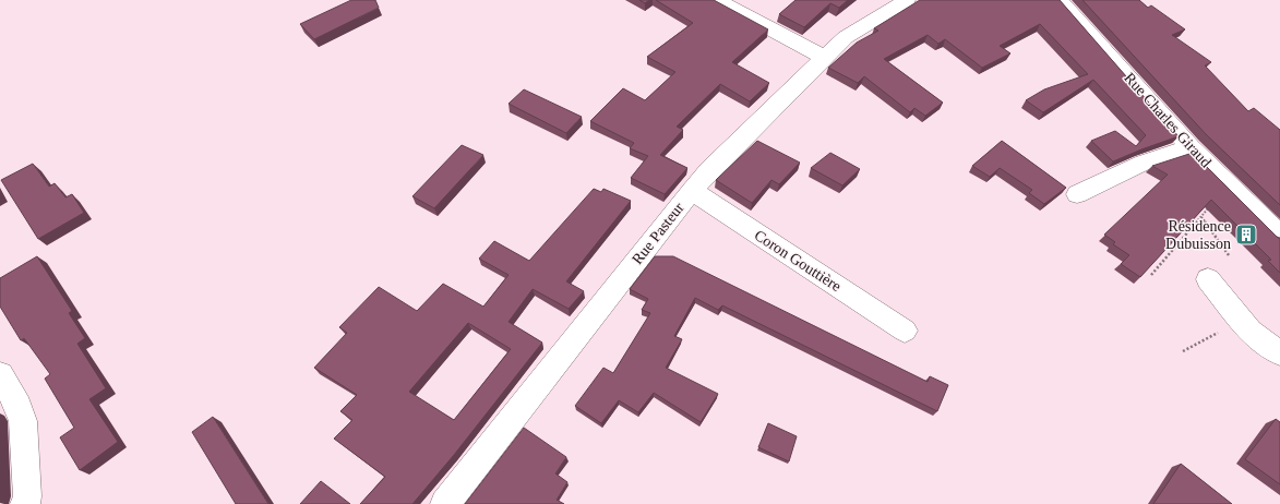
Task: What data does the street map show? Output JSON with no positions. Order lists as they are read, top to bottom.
{
  "streets": {
    "street": ["Rue Charles Giraud", "Rue Pasteur", "Coron Gouttière"]
  },
  "crossings": [
    ["Rue Pasteur", "Coron Gouttière"]
  ],
  "places": {
    "building": ["Résidence Dubuisson"]
  }
}
